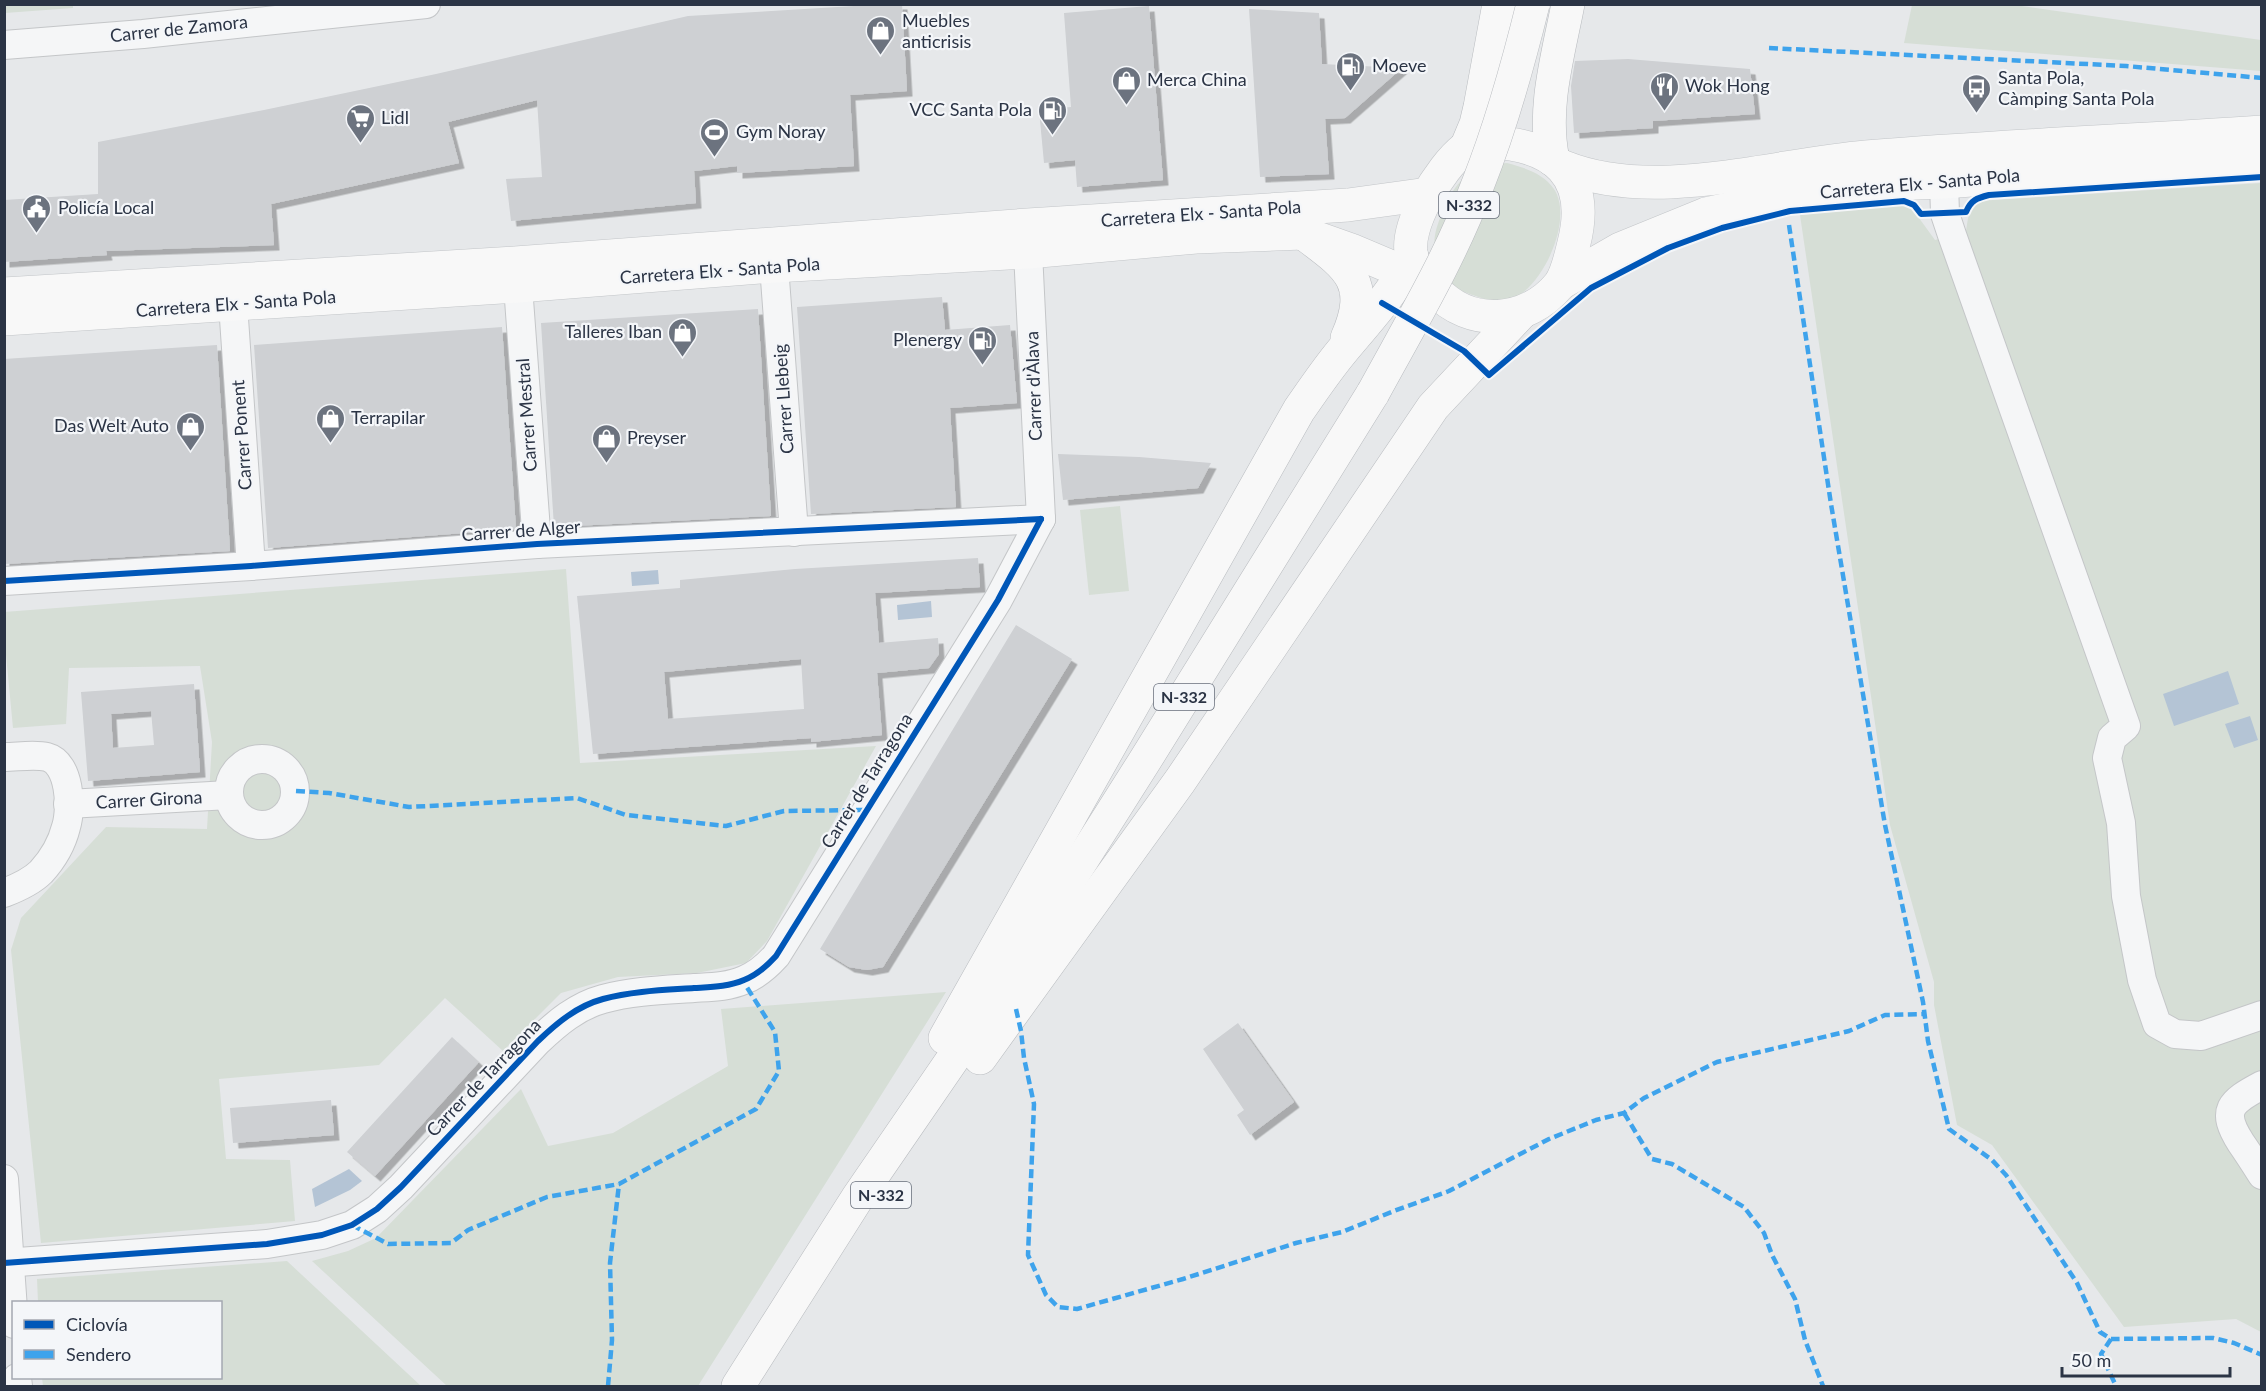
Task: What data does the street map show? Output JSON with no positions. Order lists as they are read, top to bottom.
{
  "streets": {
    "main road": ["Carretera Elx - Santa Pola", "N-332"],
    "street": [
      "Carrer de Zamora",
      "Carrer d'Àlava",
      "Carrer Llebeig",
      "Carrer Mestral",
      "Carrer Ponent",
      "Carrer de Alger",
      "Carrer de Tarragona",
      "Carrer Girona"
    ]
  },
  "crossings": [
    ["Carretera Elx - Santa Pola", "Carrer d'Àlava"],
    ["Carretera Elx - Santa Pola", "Carrer Llebeig"],
    ["Carretera Elx - Santa Pola", "Carrer Mestral"],
    ["Carretera Elx - Santa Pola", "Carrer Ponent"],
    ["Carrer d'Àlava", "Carrer de Alger"],
    ["Carrer d'Àlava", "Carrer de Tarragona"],
    ["Carrer Llebeig", "Carrer de Alger"],
    ["Carrer Mestral", "Carrer de Alger"],
    ["Carrer Ponent", "Carrer de Alger"],
    ["Carrer de Alger", "Carrer de Tarragona"]
  ],
  "places": {
    "shop": [
      "Muebles anticrisis",
      "Merca China",
      "Talleres Iban",
      "Terrapilar",
      "Das Welt Auto",
      "Preyser"
    ],
    "fuel station": ["Moeve", "VCC Santa Pola", "Plenergy"],
    "restaurant": ["Wok Hong"],
    "bus stop": ["Santa Pola, Càmping Santa Pola"],
    "supermarket": ["Lidl"],
    "sports": ["Gym Noray"],
    "public building": ["Policía Local"]
  },
  "legend": ["Ciclovía", "Sendero"],
  "scale_bar": "50 m"
}
